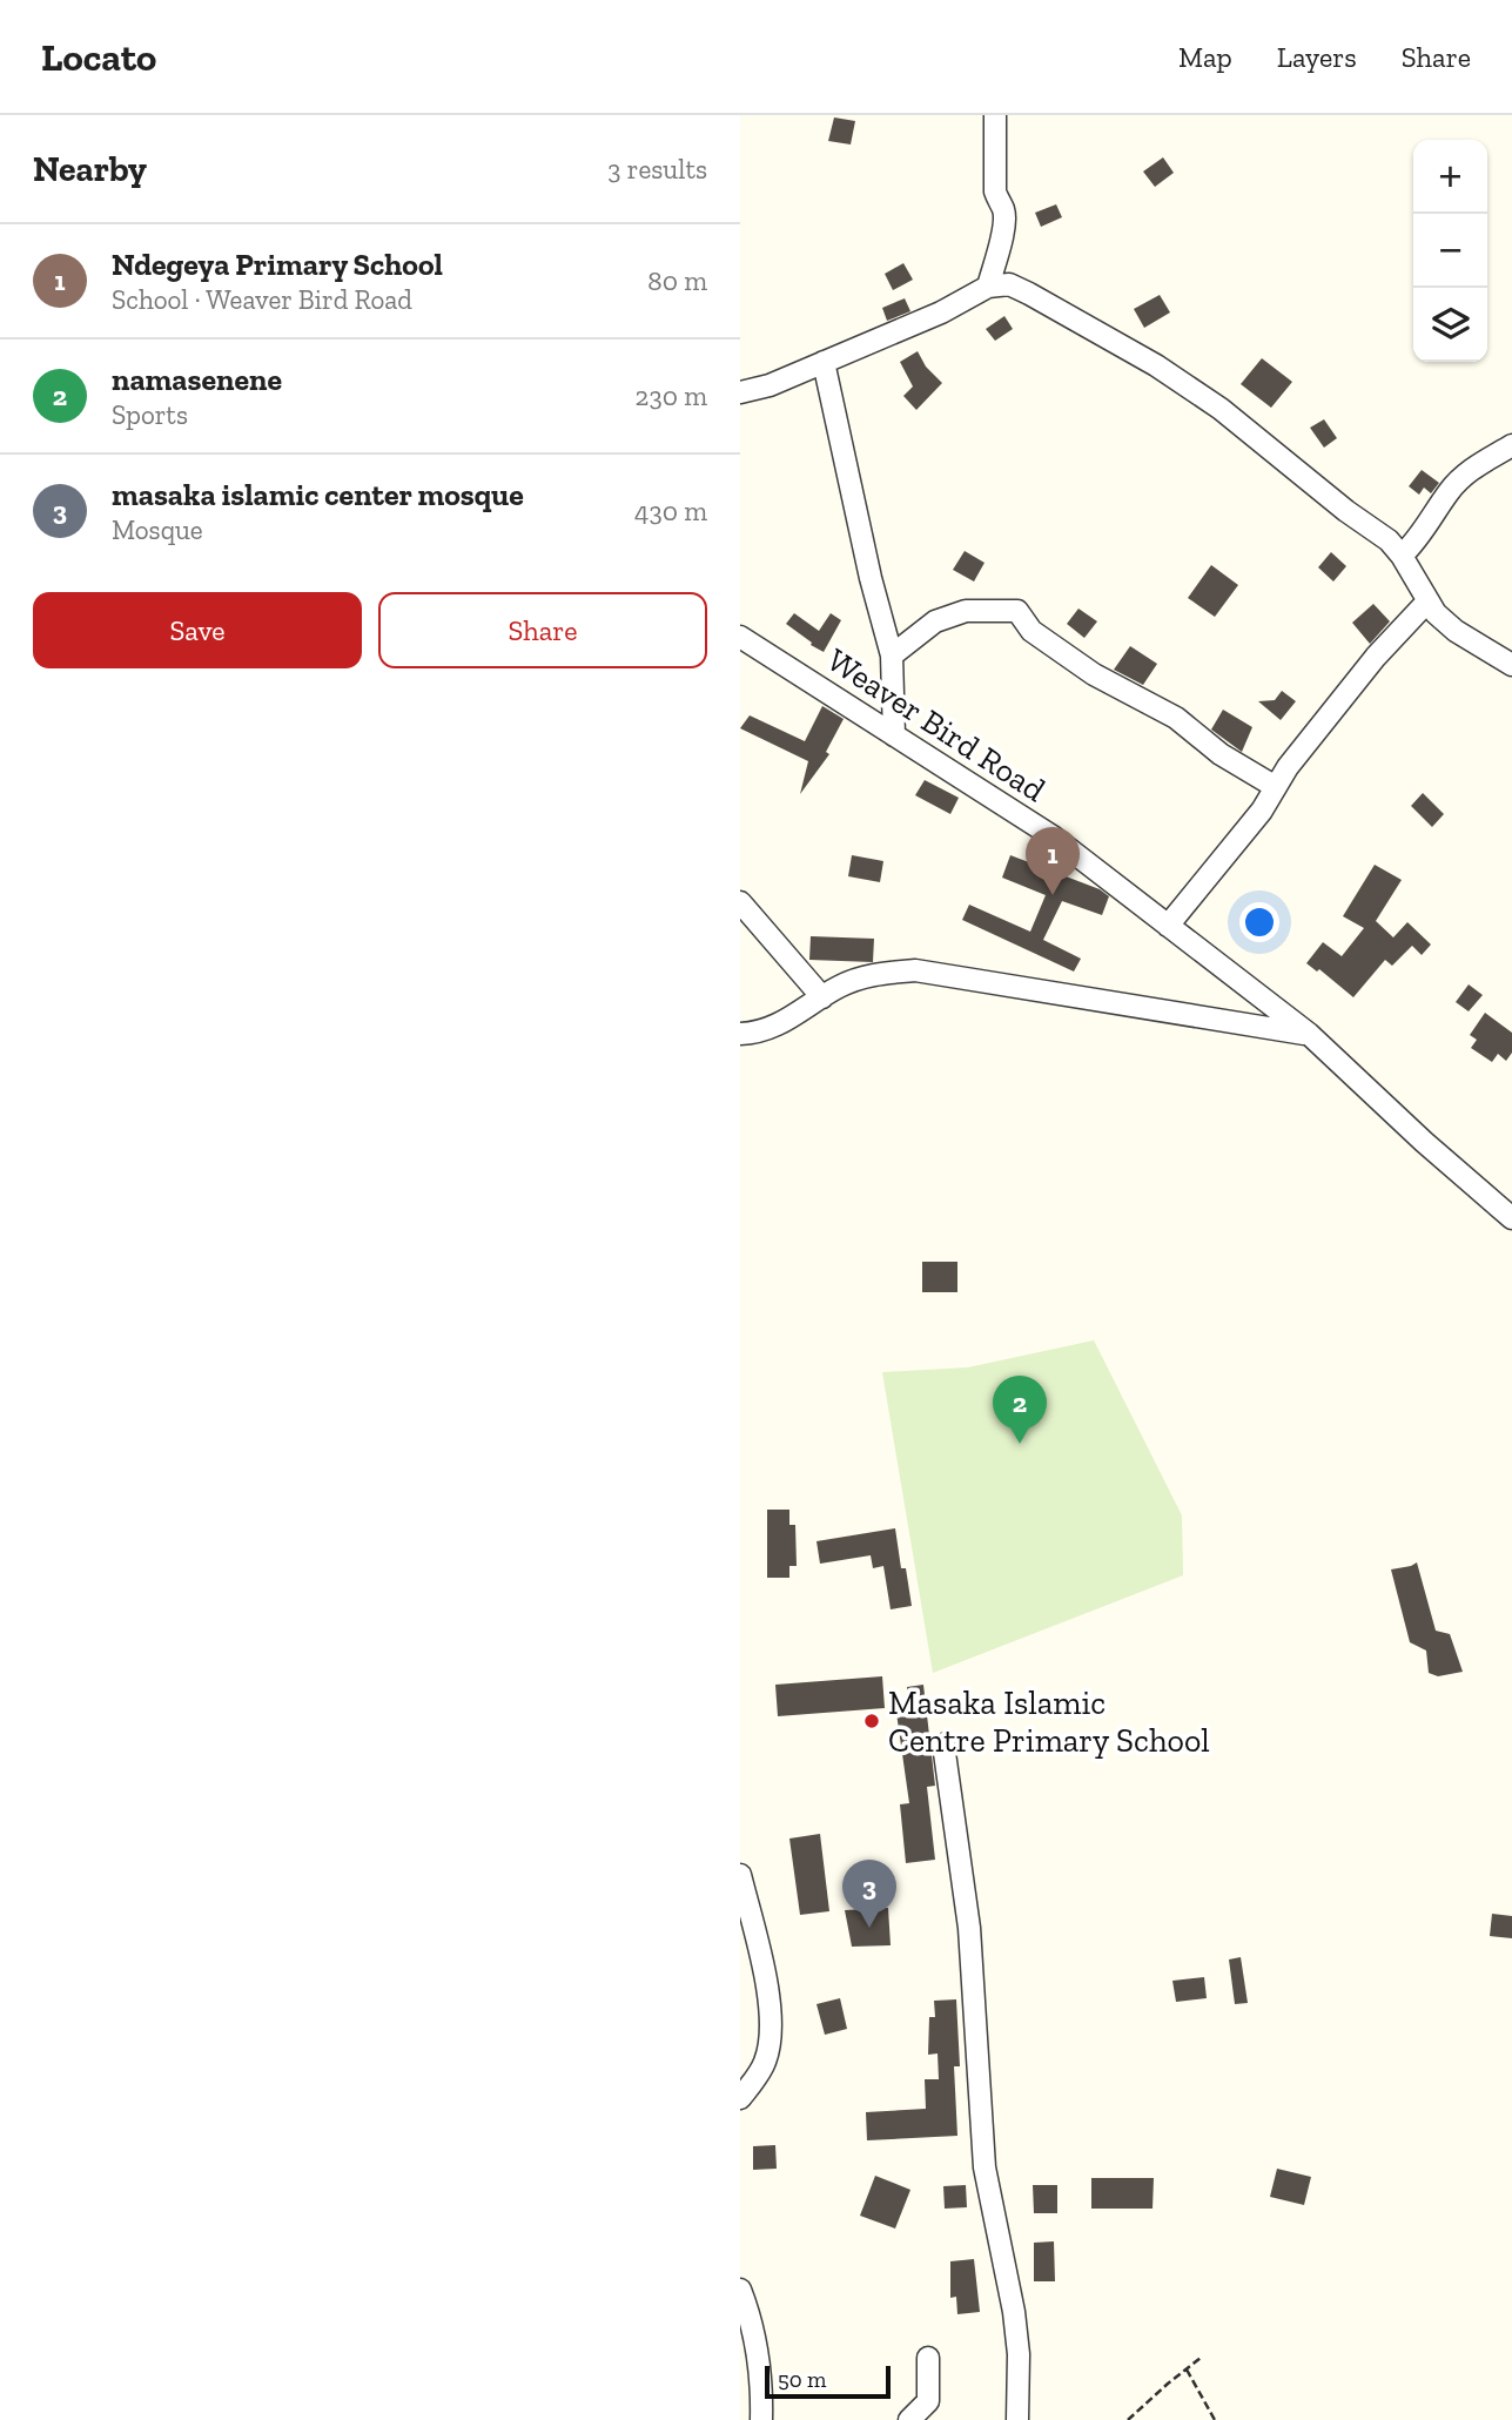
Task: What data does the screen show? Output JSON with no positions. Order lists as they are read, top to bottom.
{
  "streets": {
    "street": ["Weaver Bird Road"]
  },
  "places": ["Masaka Islamic Centre Primary School"],
  "scale_bar": "50 m",
  "page": {
    "header": "Locato",
    "nav": ["Map", "Layers", "Share"],
    "heading": ["Nearby", "3 results"],
    "map_buttons": ["+", "−"],
    "list": [
      {
        "mark": "1",
        "name": "Ndegeya Primary School",
        "note": "School · Weaver Bird Road",
        "value": "80 m"
      },
      {
        "mark": "2",
        "name": "namasenene",
        "note": "Sports",
        "value": "230 m"
      },
      {
        "mark": "3",
        "name": "masaka islamic center mosque",
        "note": "Mosque",
        "value": "430 m"
      }
    ],
    "buttons": ["Save", "Share"],
    "pins": ["1", "2", "3"],
    "scale": "50 m"
  }
}
